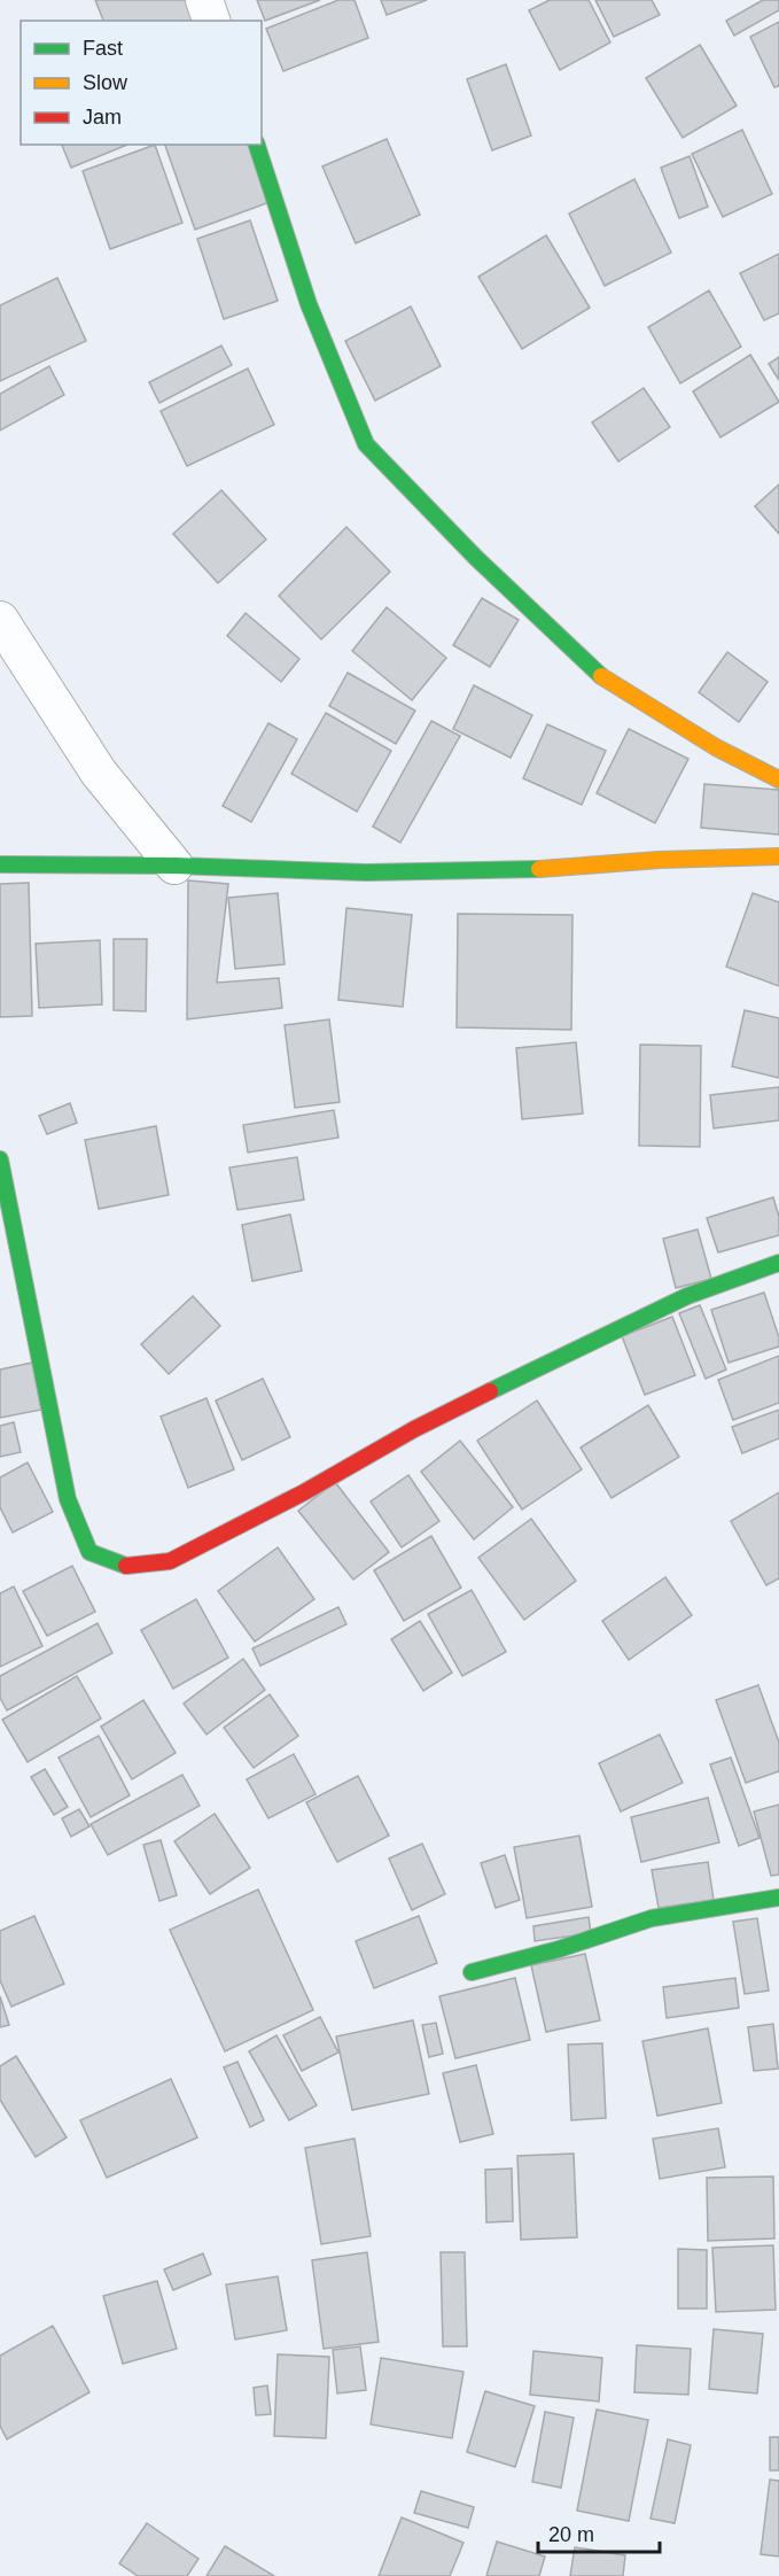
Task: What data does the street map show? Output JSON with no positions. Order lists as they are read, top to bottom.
{
  "legend": ["Fast", "Slow", "Jam"],
  "scale_bar": "20 m"
}
